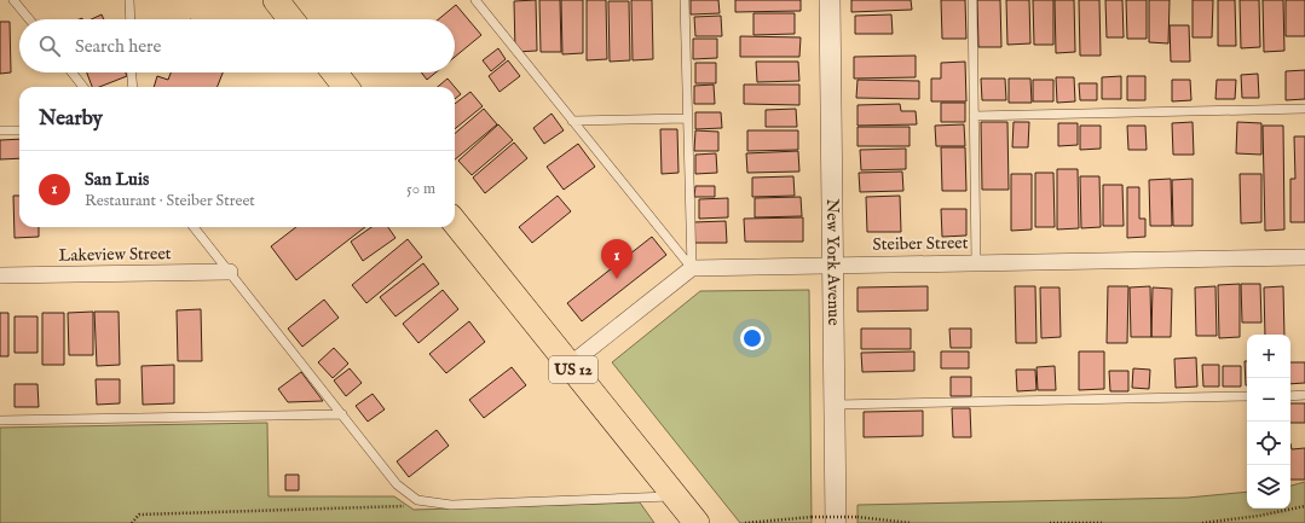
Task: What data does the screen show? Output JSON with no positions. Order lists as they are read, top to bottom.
{
  "streets": {
    "main road": ["US 12"],
    "street": ["Steiber Street", "Lakeview Street", "New York Avenue"]
  },
  "crossings": [
    ["Steiber Street", "New York Avenue"]
  ],
  "page": {
    "search": "Search here",
    "heading": "Nearby",
    "list": [
      {
        "mark": "1",
        "name": "San Luis",
        "note": "Restaurant · Steiber Street",
        "value": "50 m"
      }
    ],
    "pins": "1",
    "map_buttons": ["+", "−"]
  }
}
